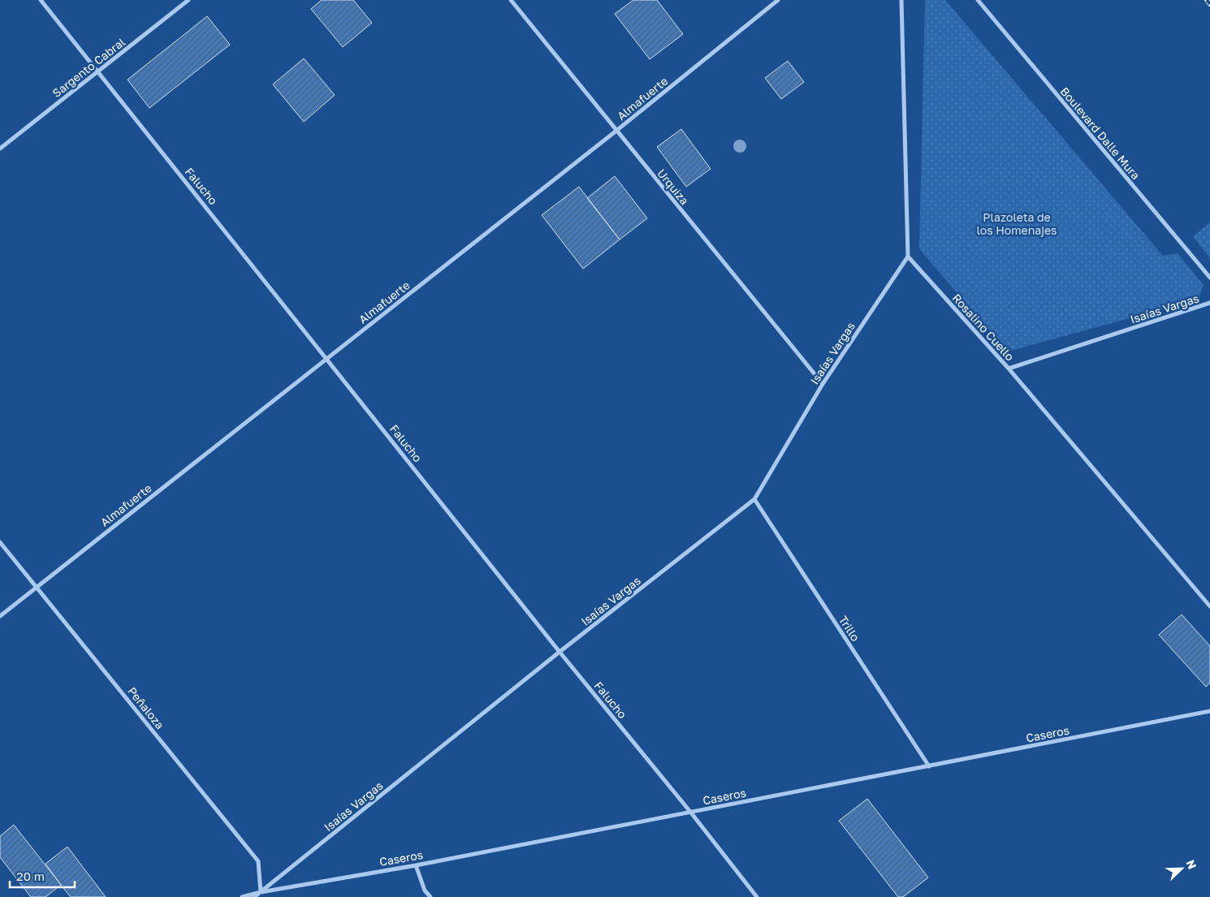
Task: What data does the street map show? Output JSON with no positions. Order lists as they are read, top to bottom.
{
  "streets": {
    "street": [
      "Sargento Cabral",
      "Almafuerte",
      "Boulevard Dalle Mura",
      "Falucho",
      "Urquiza",
      "Isaías Vargas",
      "Rosalino Cuello",
      "Trillo",
      "Peñaloza",
      "Caseros"
    ]
  },
  "crossings": [
    ["Sargento Cabral", "Falucho"],
    ["Almafuerte", "Falucho"],
    ["Almafuerte", "Urquiza"],
    ["Almafuerte", "Peñaloza"],
    ["Falucho", "Isaías Vargas"],
    ["Falucho", "Caseros"],
    ["Urquiza", "Isaías Vargas"],
    ["Isaías Vargas", "Rosalino Cuello"],
    ["Isaías Vargas", "Trillo"],
    ["Isaías Vargas", "Peñaloza"],
    ["Isaías Vargas", "Caseros"],
    ["Trillo", "Caseros"],
    ["Peñaloza", "Caseros"]
  ],
  "parks": ["Plazoleta de los Homenajes"],
  "scale_bar": "20 m",
  "north": "top right"
}
